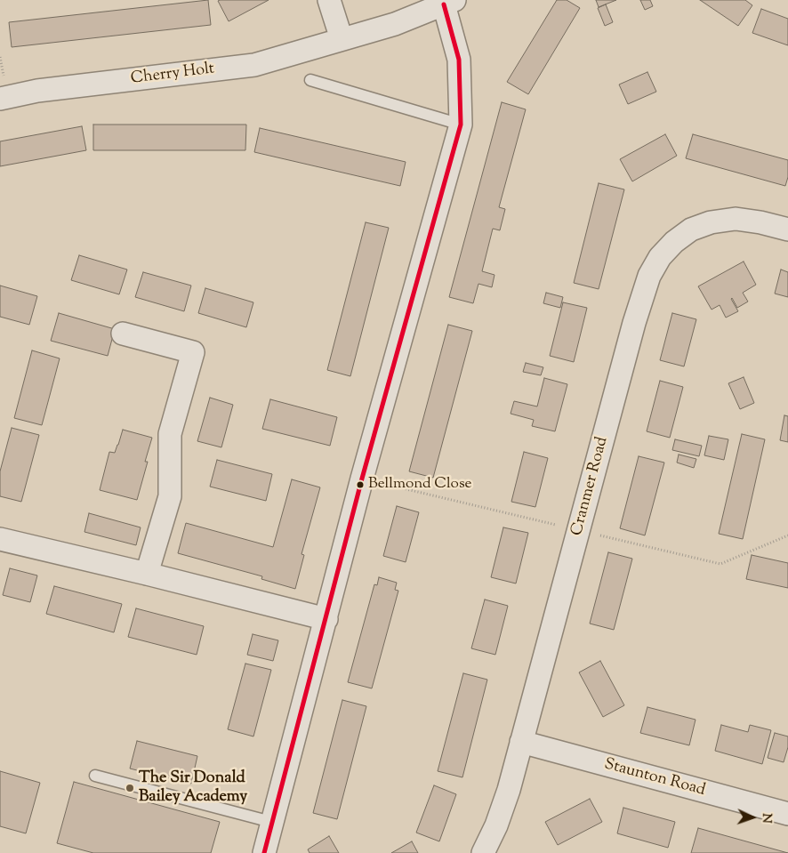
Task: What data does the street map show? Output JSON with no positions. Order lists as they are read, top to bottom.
{
  "streets": {
    "street": ["Cherry Holt", "Cranmer Road", "Staunton Road"]
  },
  "crossings": [
    ["Cranmer Road", "Staunton Road"]
  ],
  "places": ["Bellmond Close", "The Sir Donald Bailey Academy"],
  "north": "right"
}
